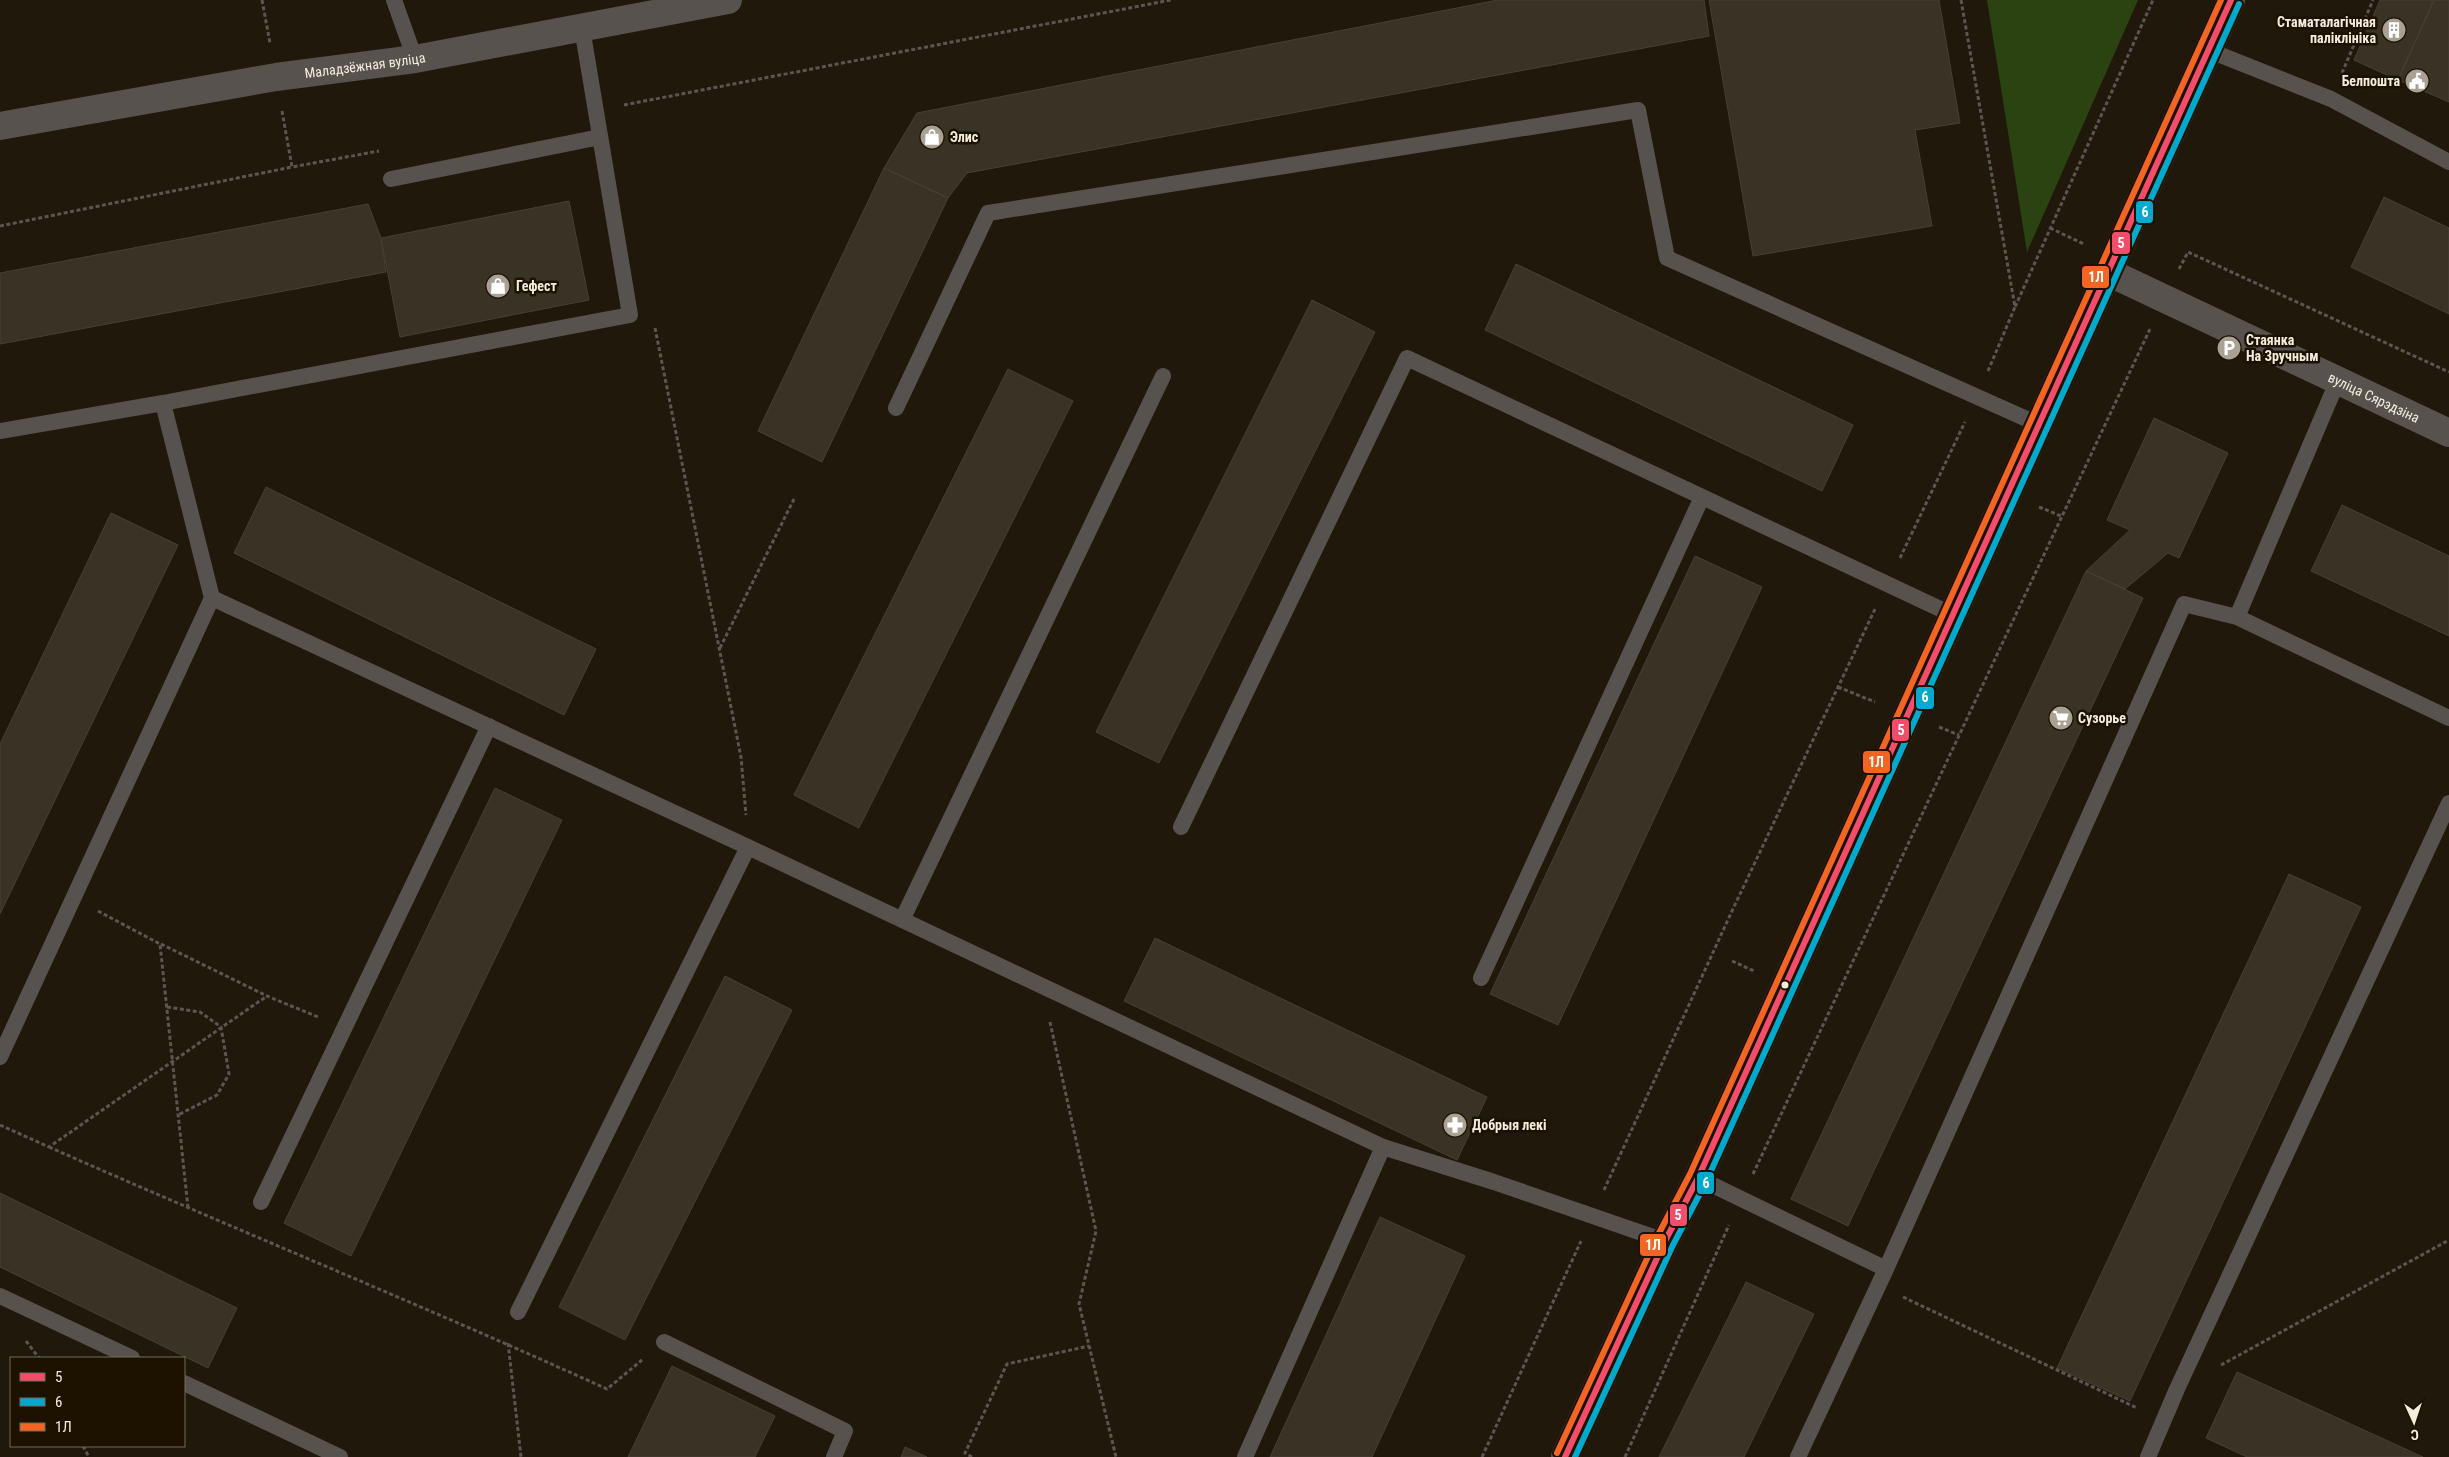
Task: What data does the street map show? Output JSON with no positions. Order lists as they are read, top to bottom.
{
  "streets": {
    "street": ["Маладзёжная вуліца", "вуліца Сярэдзіна"]
  },
  "places": {
    "building": ["Стаматалагічная паліклініка"],
    "public building": ["Белпошта"],
    "shop": ["Элис", "Гефест"],
    "parking": ["Стаянка На Зручным"],
    "supermarket": ["Сузорье"],
    "pharmacy": ["Добрыя лекі"]
  },
  "lines": ["transit line 5", "transit line 1Л", "transit line 6"],
  "legend": ["5", "6", "1Л"],
  "north": "bottom"
}
